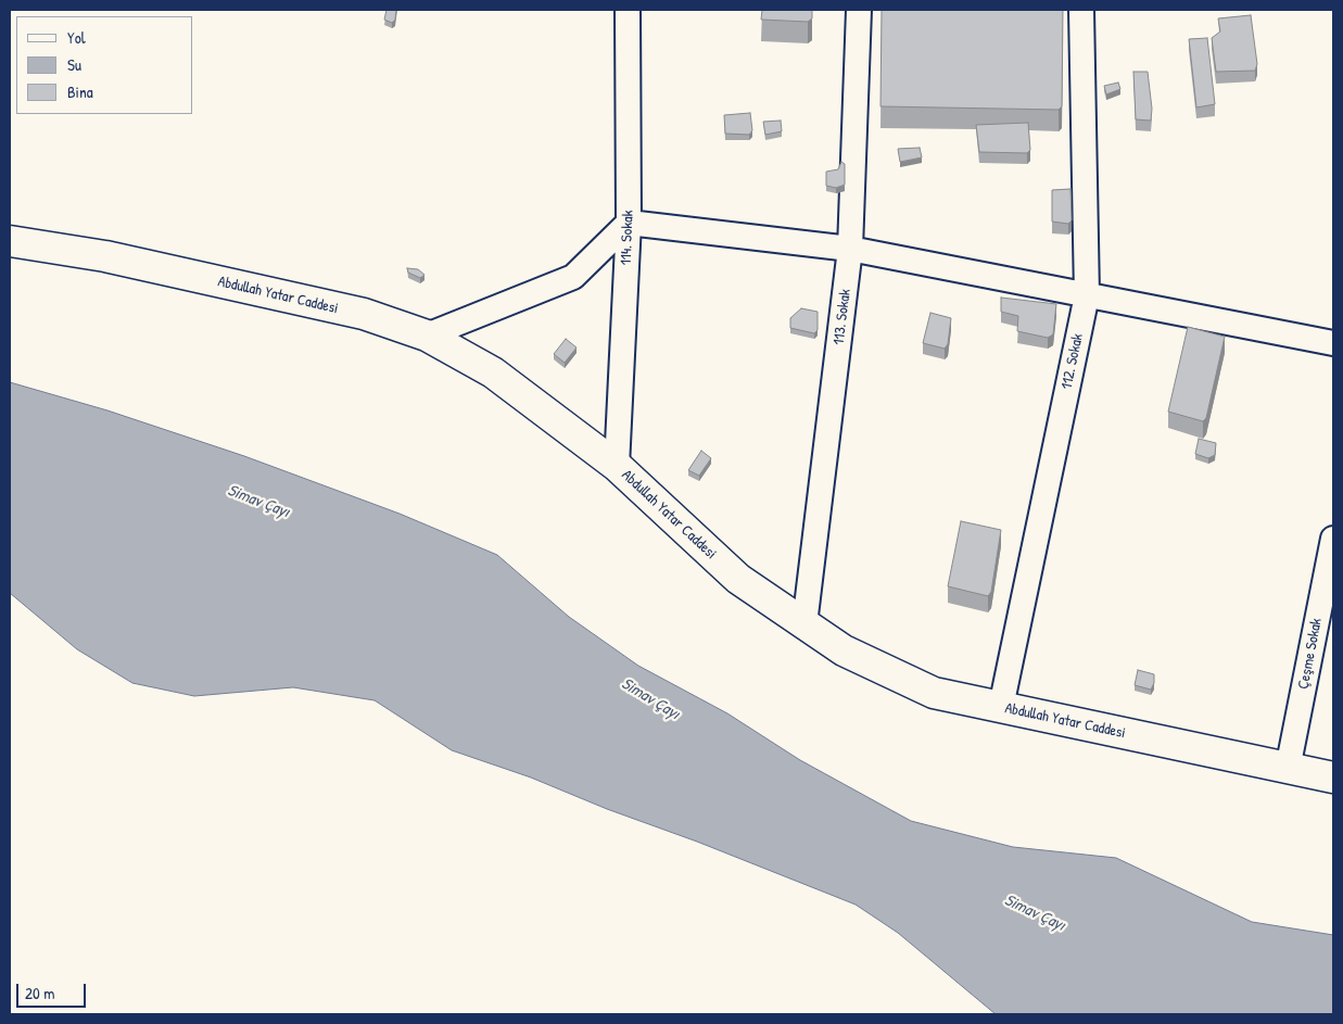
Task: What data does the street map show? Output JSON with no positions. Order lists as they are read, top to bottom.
{
  "streets": {
    "street": [
      "114. Sokak",
      "Abdullah Yatar Caddesi",
      "113. Sokak",
      "112. Sokak",
      "Çeşme Sokak"
    ]
  },
  "crossings": [
    ["114. Sokak", "Abdullah Yatar Caddesi"],
    ["Abdullah Yatar Caddesi", "113. Sokak"],
    ["Abdullah Yatar Caddesi", "112. Sokak"],
    ["Abdullah Yatar Caddesi", "Çeşme Sokak"]
  ],
  "water": ["Simav Çayı"],
  "legend": ["Yol", "Su", "Bina"],
  "scale_bar": "20 m"
}
